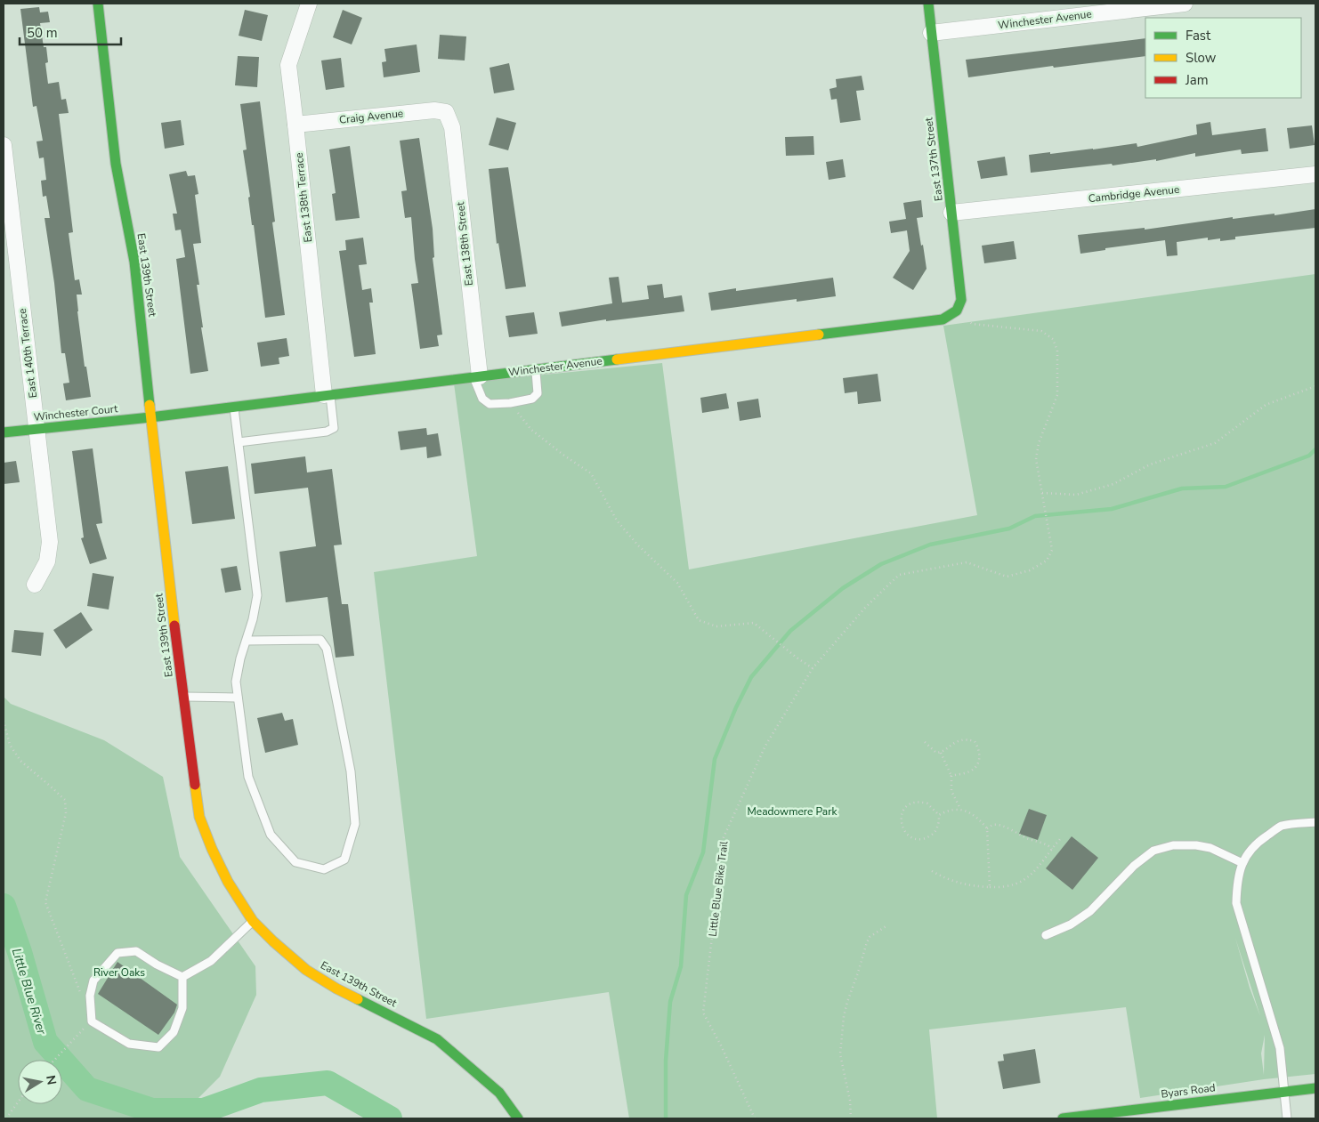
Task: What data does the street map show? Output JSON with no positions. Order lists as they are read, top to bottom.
{
  "streets": {
    "street": [
      "Winchester Avenue",
      "Craig Avenue",
      "East 137th Street",
      "Cambridge Avenue",
      "East 138th Terrace",
      "East 138th Street",
      "East 139th Street",
      "East 140th Terrace",
      "Winchester Court",
      "Byars Road"
    ],
    "path": ["Little Blue Bike Trail"]
  },
  "crossings": [
    ["Winchester Avenue", "East 137th Street"],
    ["Winchester Avenue", "East 138th Terrace"],
    ["Winchester Avenue", "East 138th Street"],
    ["Winchester Avenue", "East 139th Street"],
    ["Winchester Avenue", "Winchester Court"],
    ["Winchester Avenue", "Little Blue Bike Trail"],
    ["Craig Avenue", "East 138th Terrace"],
    ["Craig Avenue", "East 138th Street"],
    ["East 137th Street", "Cambridge Avenue"],
    ["East 137th Street", "Little Blue Bike Trail"],
    ["East 139th Street", "Winchester Court"],
    ["East 140th Terrace", "Winchester Court"]
  ],
  "water": ["Little Blue River"],
  "parks": ["Meadowmere Park", "River Oaks"],
  "legend": ["Fast", "Slow", "Jam"],
  "scale_bar": "50 m",
  "north": "right"
}
